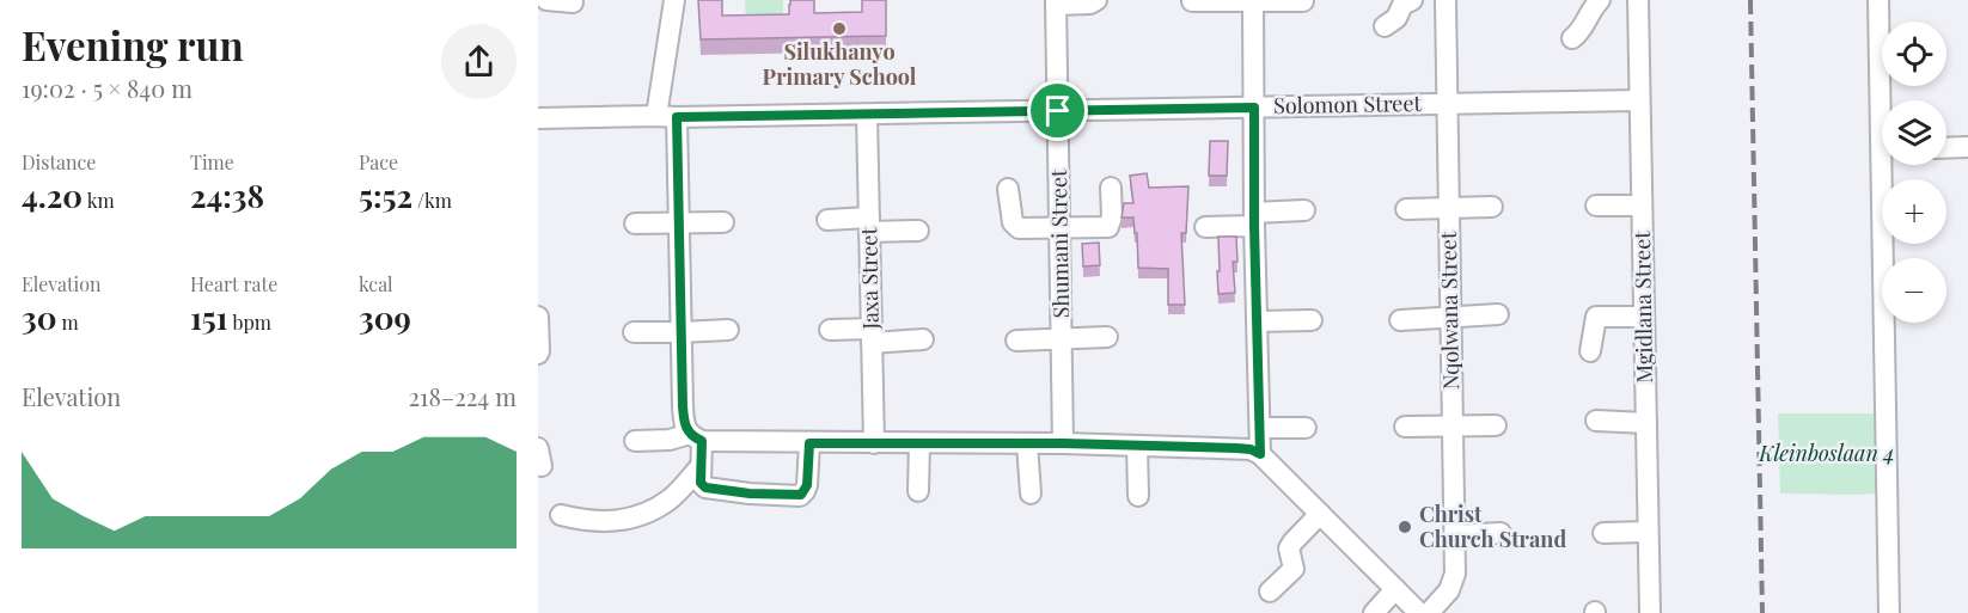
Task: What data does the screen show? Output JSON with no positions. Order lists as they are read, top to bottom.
{
  "streets": {
    "street": [
      "Solomon Street",
      "Shumani Street",
      "Jaxa Street",
      "Mgidlana Street",
      "Nqolwana Street"
    ]
  },
  "crossings": [
    ["Solomon Street", "Shumani Street"],
    ["Solomon Street", "Jaxa Street"],
    ["Solomon Street", "Mgidlana Street"],
    ["Solomon Street", "Nqolwana Street"]
  ],
  "parks": ["Kleinboslaan 4"],
  "places": ["Silukhanyo Primary School", "Christ Church Strand"],
  "page": {
    "heading": ["Evening run", "19:02 · 5 × 840 m"],
    "map_buttons": ["+", "−"],
    "stats": [
      ["Distance", "4.20 km"],
      ["Time", "24:38"],
      ["Pace", "5:52 /km"],
      ["Elevation", "30 m"],
      ["Heart rate", "151 bpm"],
      ["kcal", "309"]
    ],
    "chart": ["Elevation", "218–224 m"]
  }
}
